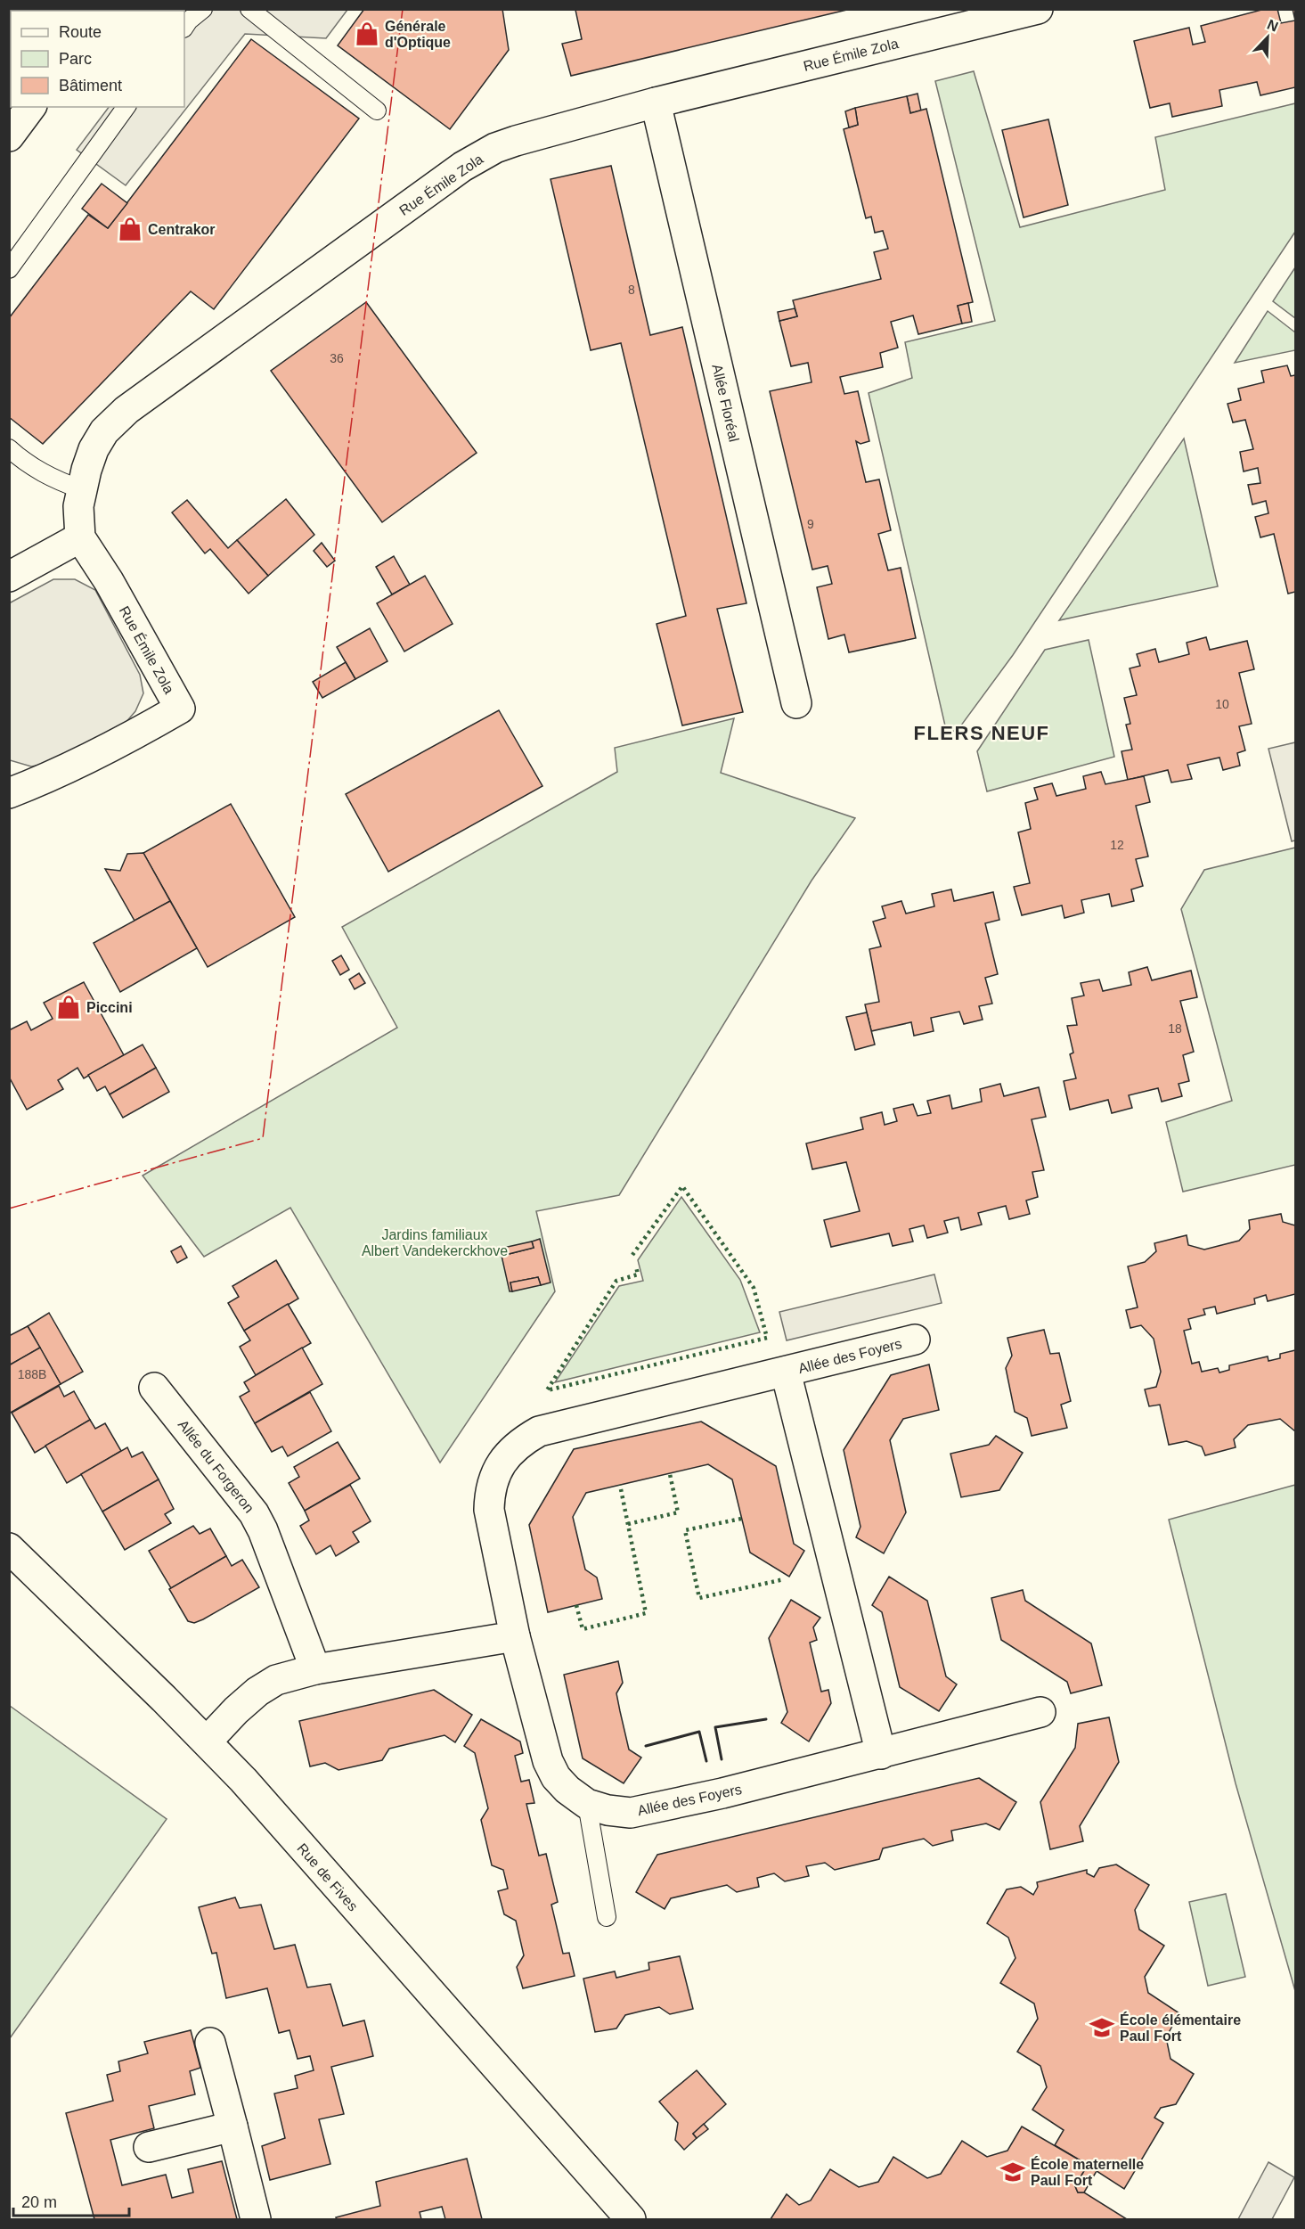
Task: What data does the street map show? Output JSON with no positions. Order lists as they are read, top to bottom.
{
  "streets": {
    "street": [
      "Rue Émile Zola",
      "Allée Floréal",
      "Allée des Foyers",
      "Allée du Forgeron",
      "Rue de Fives"
    ]
  },
  "crossings": [
    ["Rue Émile Zola", "Allée Floréal"]
  ],
  "districts": ["FLERS NEUF"],
  "parks": ["Jardins familiaux Albert Vandekerckhove"],
  "places": {
    "shop": ["Générale d'Optique", "Centrakor", "Piccini"],
    "school or university": ["École élémentaire Paul Fort", "École maternelle Paul Fort"]
  },
  "house_numbers": [
    "8",
    "36",
    "9",
    "10",
    "12",
    "18",
    "188B"
  ],
  "legend": ["Route", "Parc", "Bâtiment"],
  "scale_bar": "20 m",
  "north": "top right"
}
